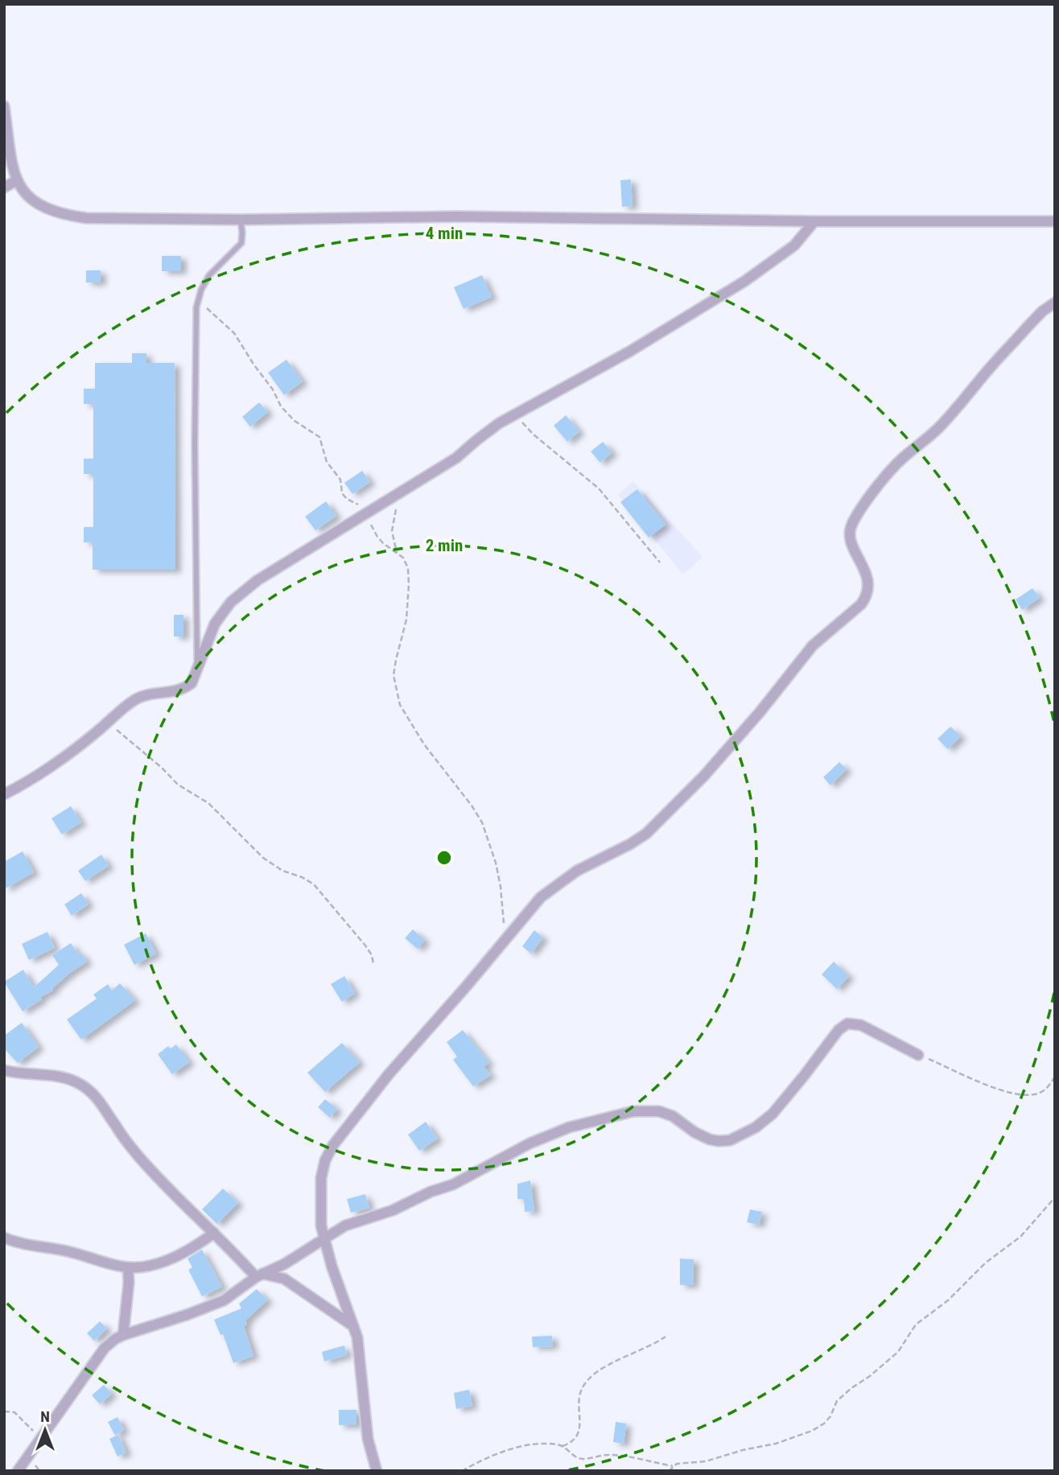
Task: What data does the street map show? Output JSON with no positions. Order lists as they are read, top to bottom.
{
  "north": "top",
  "rings": ["4 min", "2 min"]
}
